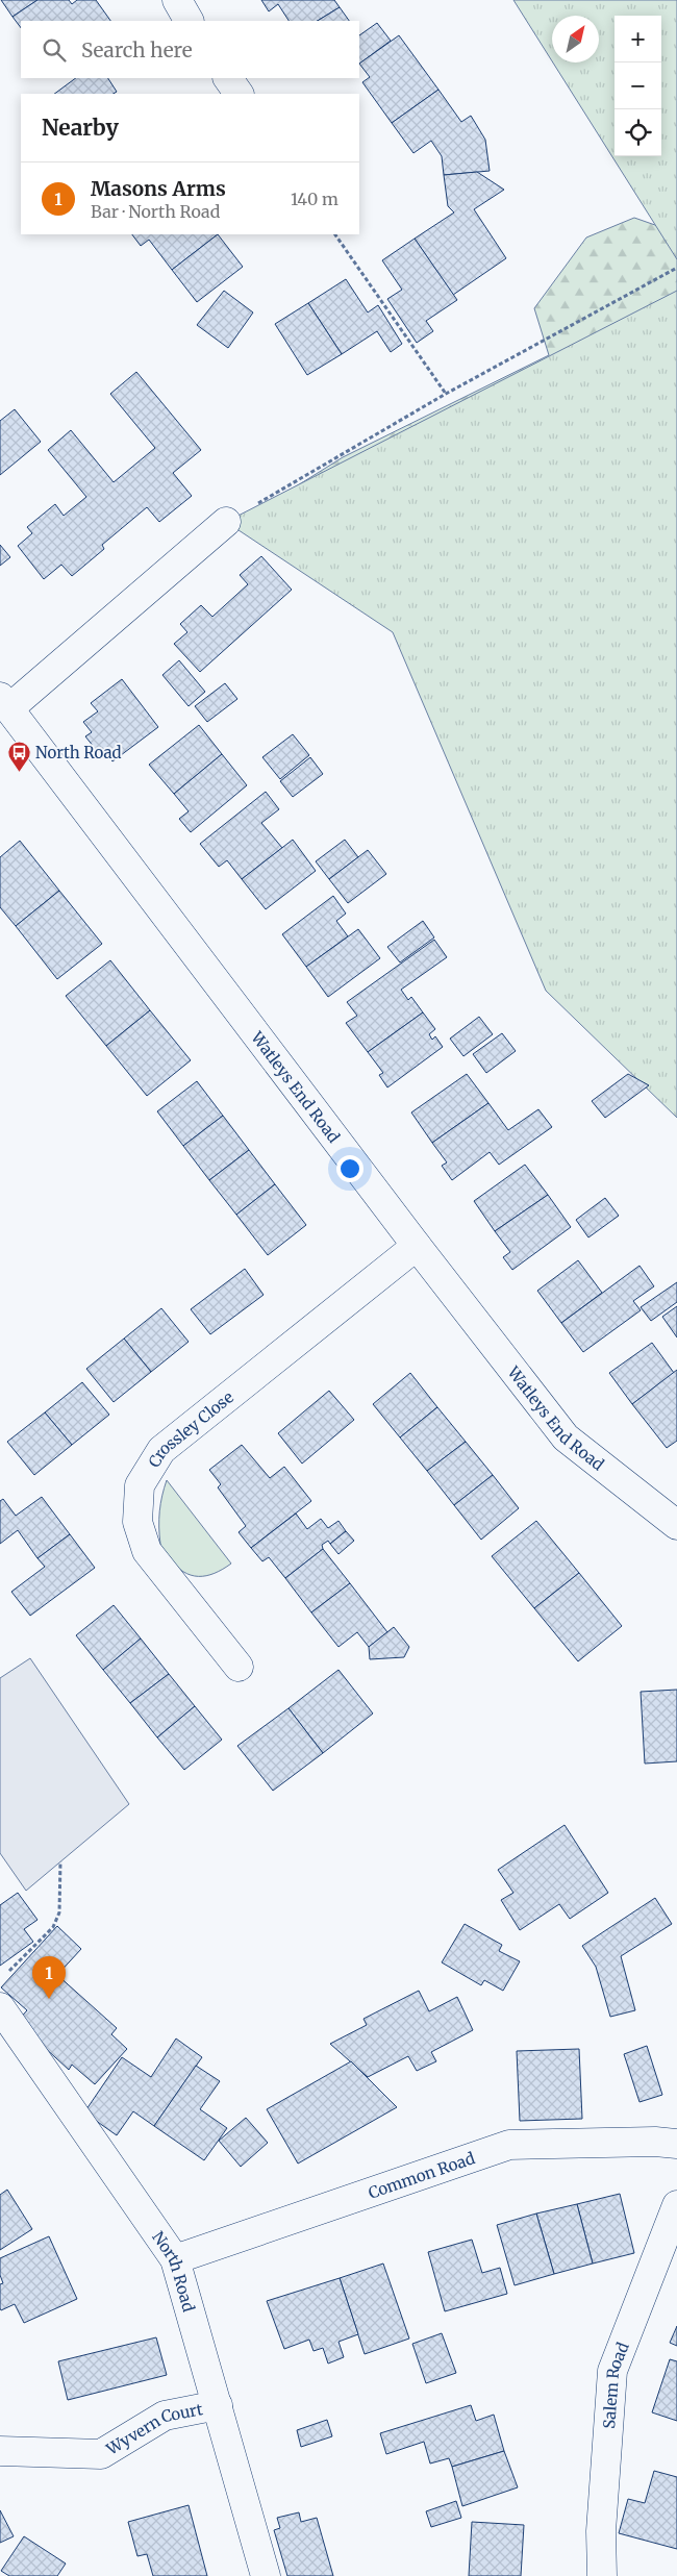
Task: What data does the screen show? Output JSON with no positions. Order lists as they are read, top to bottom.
{
  "streets": {
    "street": [
      "Watleys End Road",
      "Crossley Close",
      "Common Road",
      "North Road",
      "Salem Road",
      "Wyvern Court"
    ]
  },
  "crossings": [
    ["Watleys End Road", "Crossley Close"],
    ["Common Road", "North Road"],
    ["North Road", "Wyvern Court"]
  ],
  "places": {
    "bus stop": ["North Road"]
  },
  "north": "top right",
  "page": {
    "map_buttons": ["+", "−"],
    "search": "Search here",
    "heading": "Nearby",
    "list": [
      {
        "mark": "1",
        "name": "Masons Arms",
        "note": "Bar · North Road",
        "value": "140 m"
      }
    ],
    "pins": "1"
  }
}
